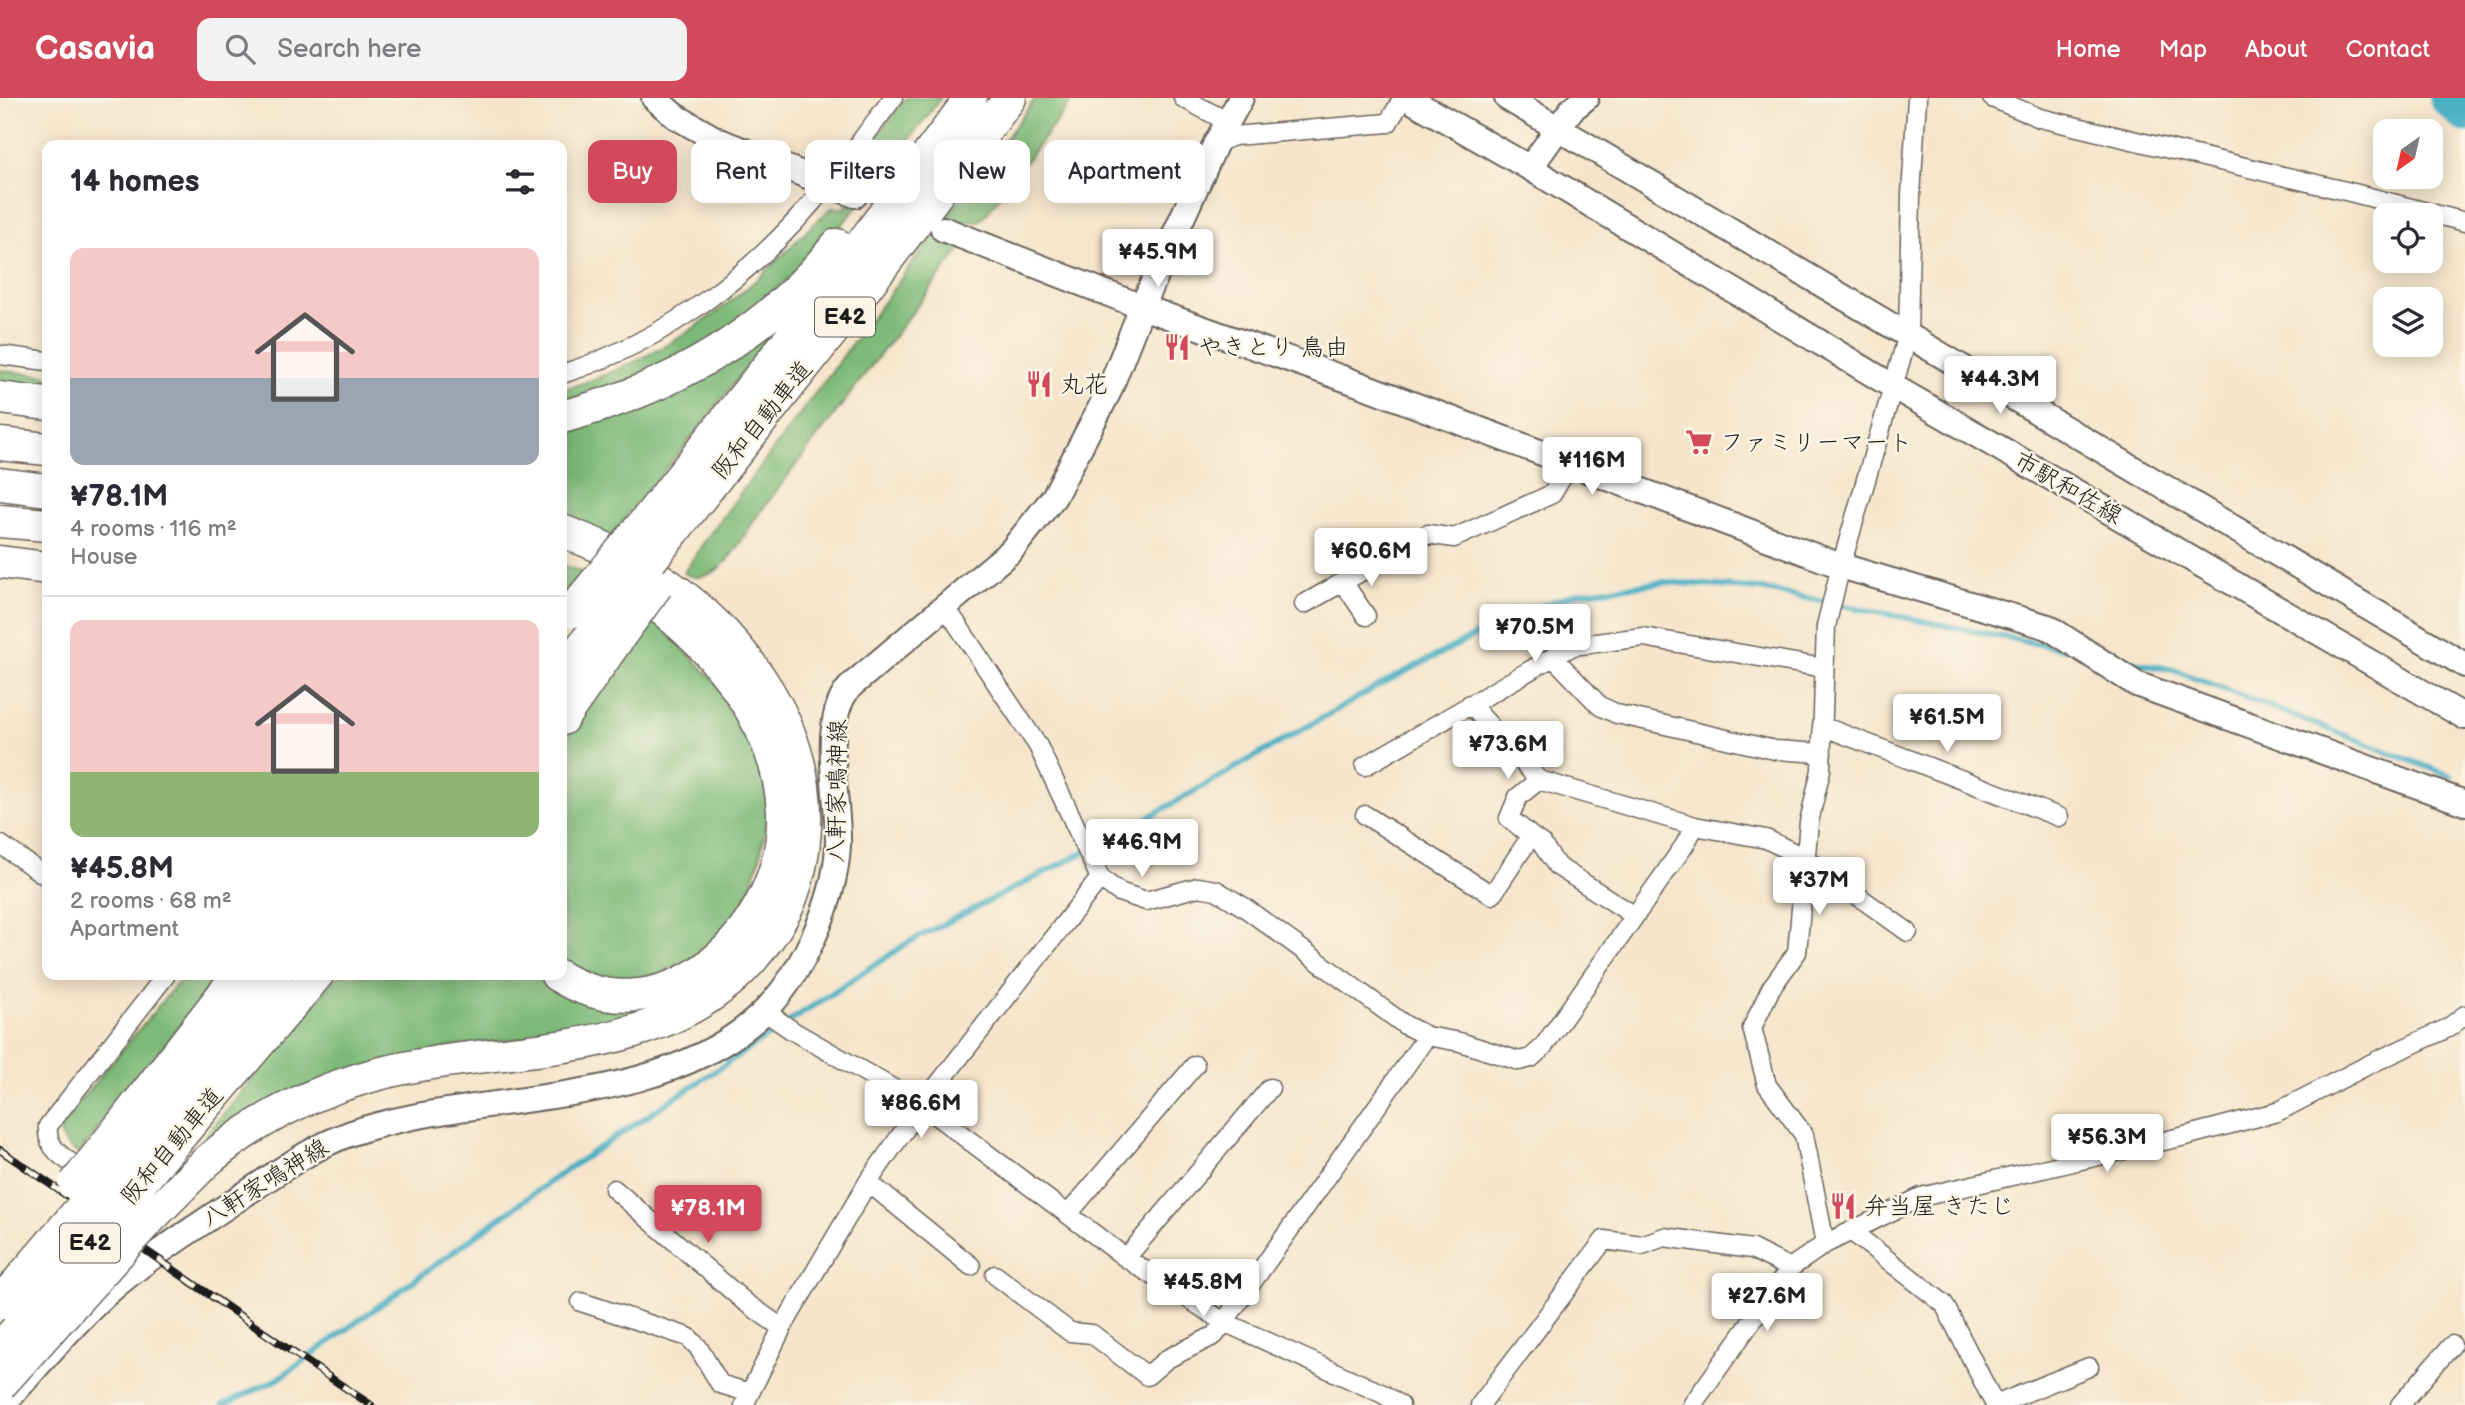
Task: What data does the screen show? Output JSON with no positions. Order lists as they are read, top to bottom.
{
  "streets": {
    "highway": ["E42", "阪和自動車道"],
    "street": ["市駅和佐線", "八軒家鳴神線"]
  },
  "places": {
    "restaurant": ["やきとり 鳥由", "丸花", "弁当屋 きたじ"],
    "supermarket": ["ファミリーマート"]
  },
  "north": "bottom left",
  "page": {
    "header": "Casavia",
    "search": "Search here",
    "nav": [
      "Home",
      "Map",
      "About",
      "Contact"
    ],
    "chip": [
      "Buy",
      "Rent",
      "Filters",
      "New",
      "Apartment"
    ],
    "heading": "14 homes",
    "list": [
      {
        "name": "¥78.1M",
        "note": "4 rooms · 116 m² · House"
      },
      {
        "name": "¥45.8M",
        "note": "2 rooms · 68 m² · Apartment"
      }
    ],
    "price": [
      "¥45.9M",
      "¥44.3M",
      "¥116M",
      "¥60.6M",
      "¥70.5M",
      "¥61.5M",
      "¥73.6M",
      "¥46.9M",
      "¥37M",
      "¥86.6M",
      "¥56.3M",
      "¥78.1M",
      "¥45.8M",
      "¥27.6M"
    ]
  }
}
